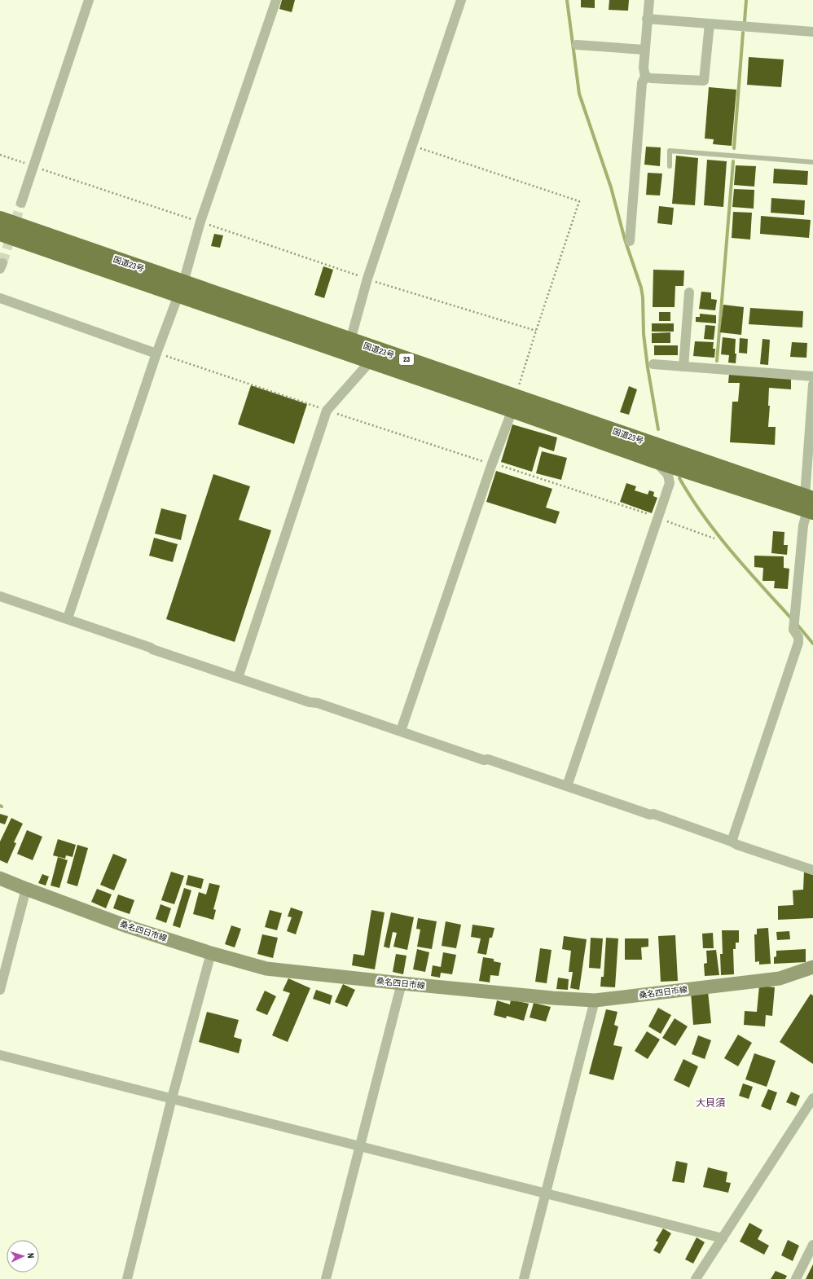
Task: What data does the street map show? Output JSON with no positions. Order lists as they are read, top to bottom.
{
  "streets": {
    "highway": ["国道23号", "23"],
    "main road": ["桑名四日市線"]
  },
  "districts": ["大貝須"],
  "north": "right"
}
